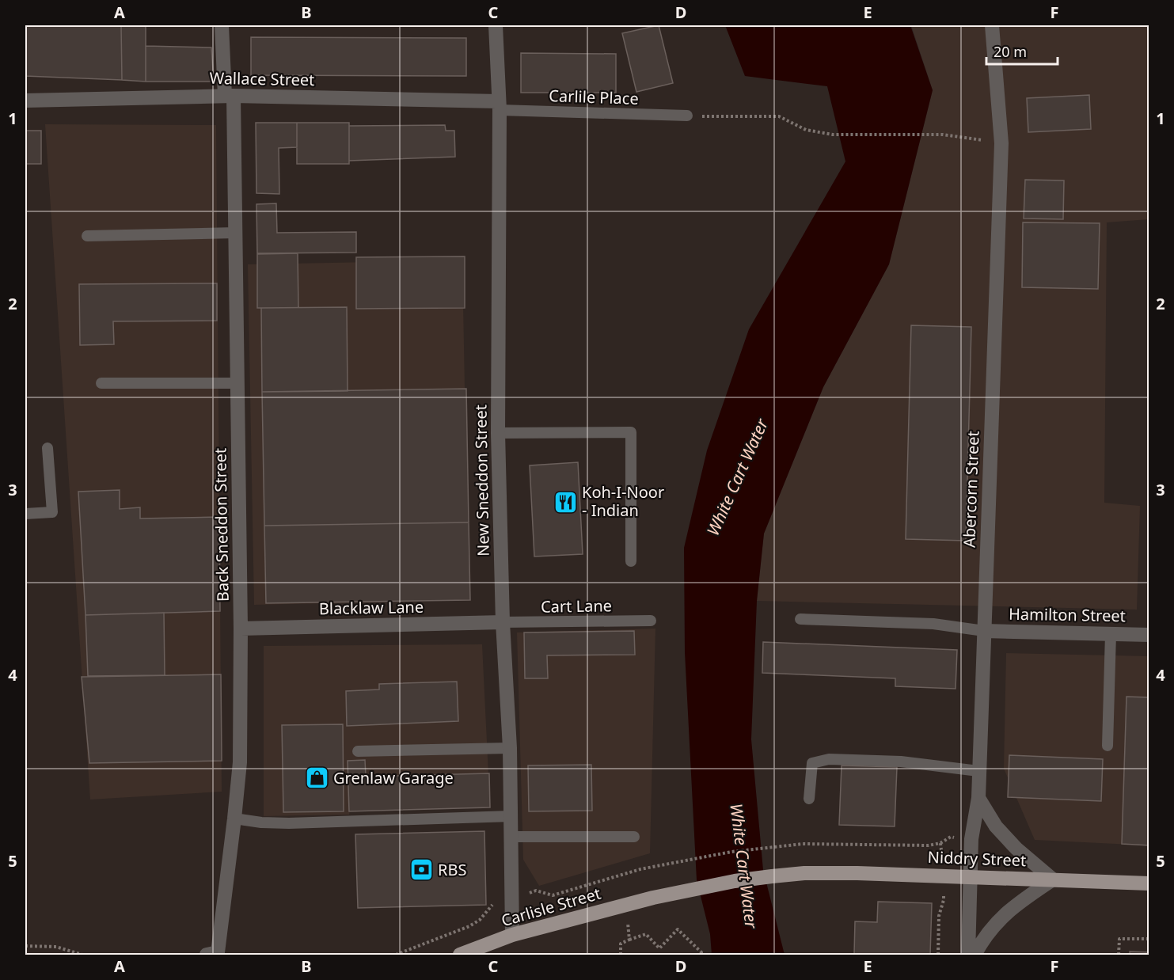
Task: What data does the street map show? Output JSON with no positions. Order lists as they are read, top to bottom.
{
  "streets": {
    "main road": ["Niddry Street", "Carlisle Street"],
    "street": [
      "Wallace Street",
      "New Sneddon Street",
      "Abercorn Street",
      "Back Sneddon Street",
      "Blacklaw Lane",
      "Hamilton Street"
    ],
    "lane": ["Carlile Place", "Cart Lane"]
  },
  "crossings": [
    ["Wallace Street", "Carlile Place"],
    ["Wallace Street", "New Sneddon Street"],
    ["Wallace Street", "Back Sneddon Street"],
    ["Carlile Place", "New Sneddon Street"],
    ["New Sneddon Street", "Cart Lane"],
    ["New Sneddon Street", "Blacklaw Lane"],
    ["New Sneddon Street", "Carlisle Street"],
    ["Abercorn Street", "Hamilton Street"],
    ["Abercorn Street", "Niddry Street"],
    ["Back Sneddon Street", "Blacklaw Lane"],
    ["Cart Lane", "Blacklaw Lane"],
    ["Niddry Street", "Carlisle Street"]
  ],
  "water": ["White Cart Water"],
  "places": {
    "restaurant": ["Koh-I-Noor - Indian"],
    "shop": ["Grenlaw Garage"],
    "bank": ["RBS"]
  },
  "scale_bar": "20 m",
  "grid": {
    "columns": [
      "A",
      "B",
      "C",
      "D",
      "E",
      "F"
    ],
    "rows": [
      "1",
      "2",
      "3",
      "4",
      "5"
    ]
  }
}
